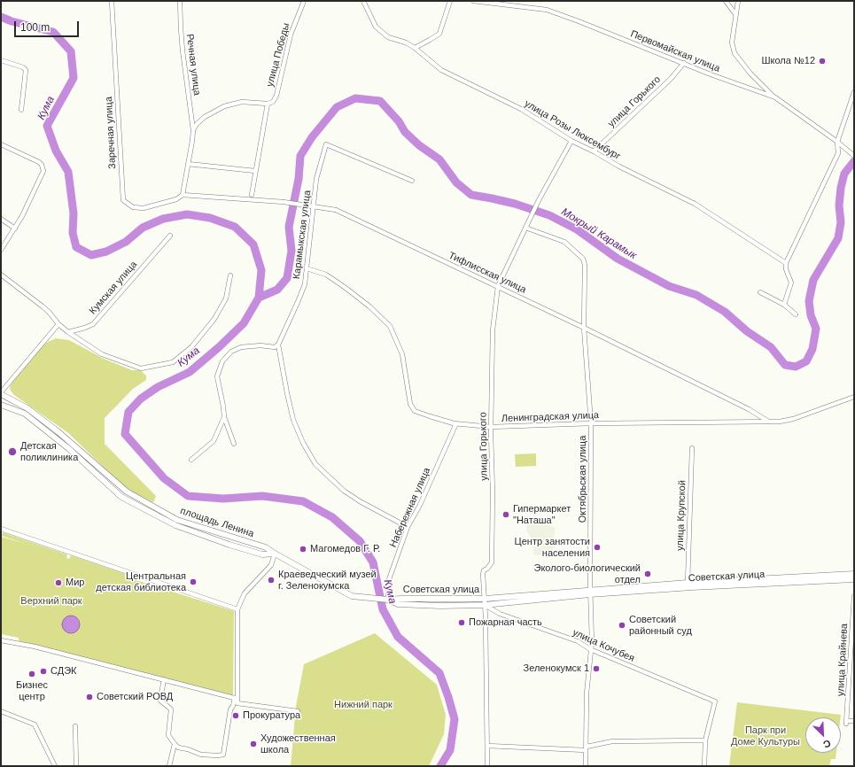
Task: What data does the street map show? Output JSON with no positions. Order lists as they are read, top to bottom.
{
  "streets": {
    "street": [
      "Первомайская улица",
      "улица Победы",
      "Речная улица",
      "улица Горького",
      "улица Розы Люксембург",
      "Заречная улица",
      "Карамыкская улица",
      "Тифлисская улица",
      "Кумская улица",
      "Ленинградская улица",
      "Октябрьская улица",
      "Набережная улица",
      "улица Крупской",
      "площадь Ленина",
      "Советская улица",
      "улица Кочубея",
      "улица Крайнева"
    ]
  },
  "crossings": [
    ["Первомайская улица", "улица Горького"],
    ["Речная улица", "Заречная улица"],
    ["Речная улица", "Тифлисская улица"],
    ["улица Горького", "улица Розы Люксембург"],
    ["улица Горького", "Тифлисская улица"],
    ["улица Горького", "Ленинградская улица"],
    ["улица Горького", "Октябрьская улица"],
    ["улица Горького", "Советская улица"],
    ["улица Горького", "улица Кочубея"],
    ["Заречная улица", "Тифлисская улица"],
    ["Карамыкская улица", "Тифлисская улица"],
    ["Карамыкская улица", "Ленинградская улица"],
    ["Тифлисская улица", "Ленинградская улица"],
    ["Тифлисская улица", "Октябрьская улица"],
    ["Ленинградская улица", "Октябрьская улица"],
    ["Ленинградская улица", "Набережная улица"],
    ["Октябрьская улица", "Советская улица"],
    ["Октябрьская улица", "улица Кочубея"],
    ["Набережная улица", "площадь Ленина"],
    ["Набережная улица", "Советская улица"],
    ["улица Крупской", "Советская улица"],
    ["площадь Ленина", "Советская улица"],
    ["Советская улица", "улица Кочубея"]
  ],
  "water": ["Кума", "Мокрый Карамык"],
  "parks": ["Верхний парк", "Нижний парк", "Парк при Доме Культуры"],
  "places": [
    "Школа №12",
    "Детская поликлиника",
    "Гипермаркет \"Наташа\"",
    "Центр занятости населения",
    "Магомедов Г. Р.",
    "Эколого-биологический отдел",
    "Краеведческий музей г. Зеленокумска",
    "Центральная детская библиотека",
    "Мир",
    "Пожарная часть",
    "Советский районный суд",
    "Зеленокумск 1",
    "СДЭК",
    "Бизнес центр",
    "Советский РОВД",
    "Прокуратура",
    "Художественная школа"
  ],
  "scale_bar": "100 m",
  "north": "bottom right"
}
